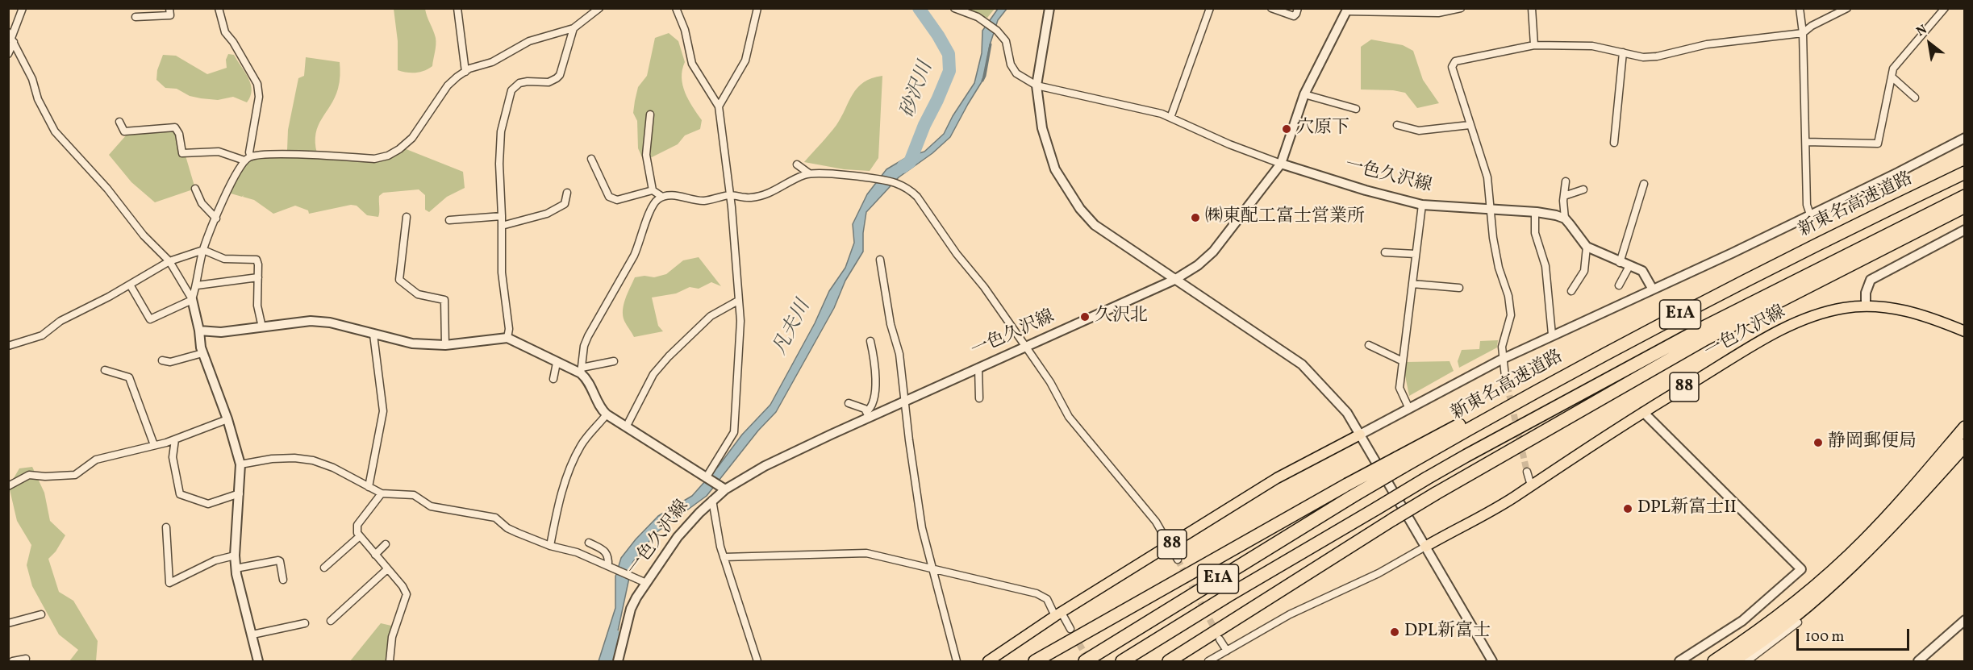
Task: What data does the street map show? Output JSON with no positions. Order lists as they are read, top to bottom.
{
  "streets": {
    "highway": ["新東名高速道路", "E1A"],
    "main road": ["一色久沢線", "88"]
  },
  "water": ["砂沢川", "凡夫川"],
  "places": [
    "穴原下",
    "㈱東配工富士営業所",
    "久沢北",
    "静岡郵便局",
    "DPL新富士II",
    "DPL新富士"
  ],
  "scale_bar": "100 m",
  "north": "top left"
}
